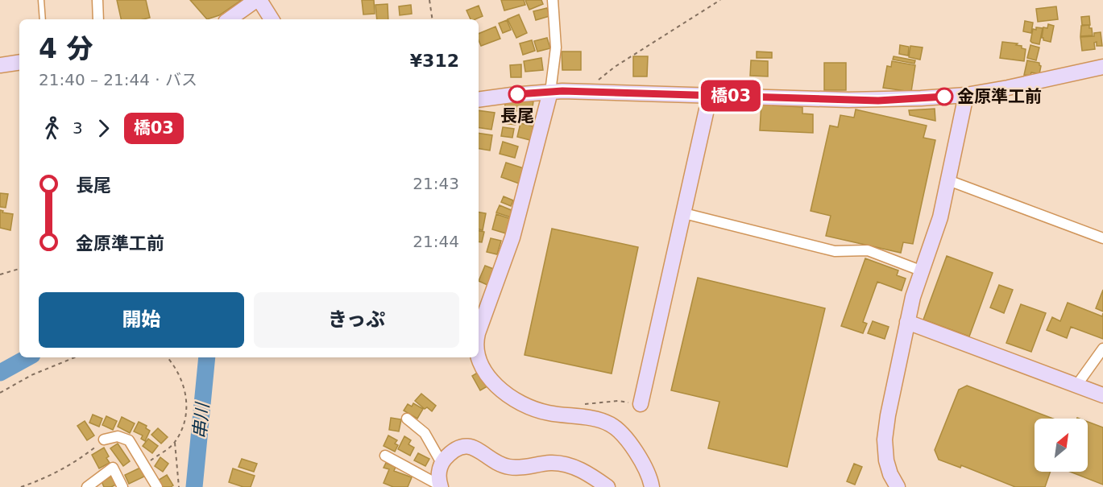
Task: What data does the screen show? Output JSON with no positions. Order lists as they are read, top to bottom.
{
  "water": ["串川"],
  "places": ["長尾", "金原準工前"],
  "lines": ["bus line 橋03"],
  "north": "top right",
  "page": {
    "on_map": "橋03",
    "heading": ["4 分", "21:40 – 21:44 · バス", "¥312"],
    "legs": ["3", "橋03"],
    "list": [
      {
        "name": "長尾",
        "value": "21:43"
      },
      {
        "name": "金原準工前",
        "value": "21:44"
      }
    ],
    "buttons": ["開始", "きっぷ"]
  }
}
